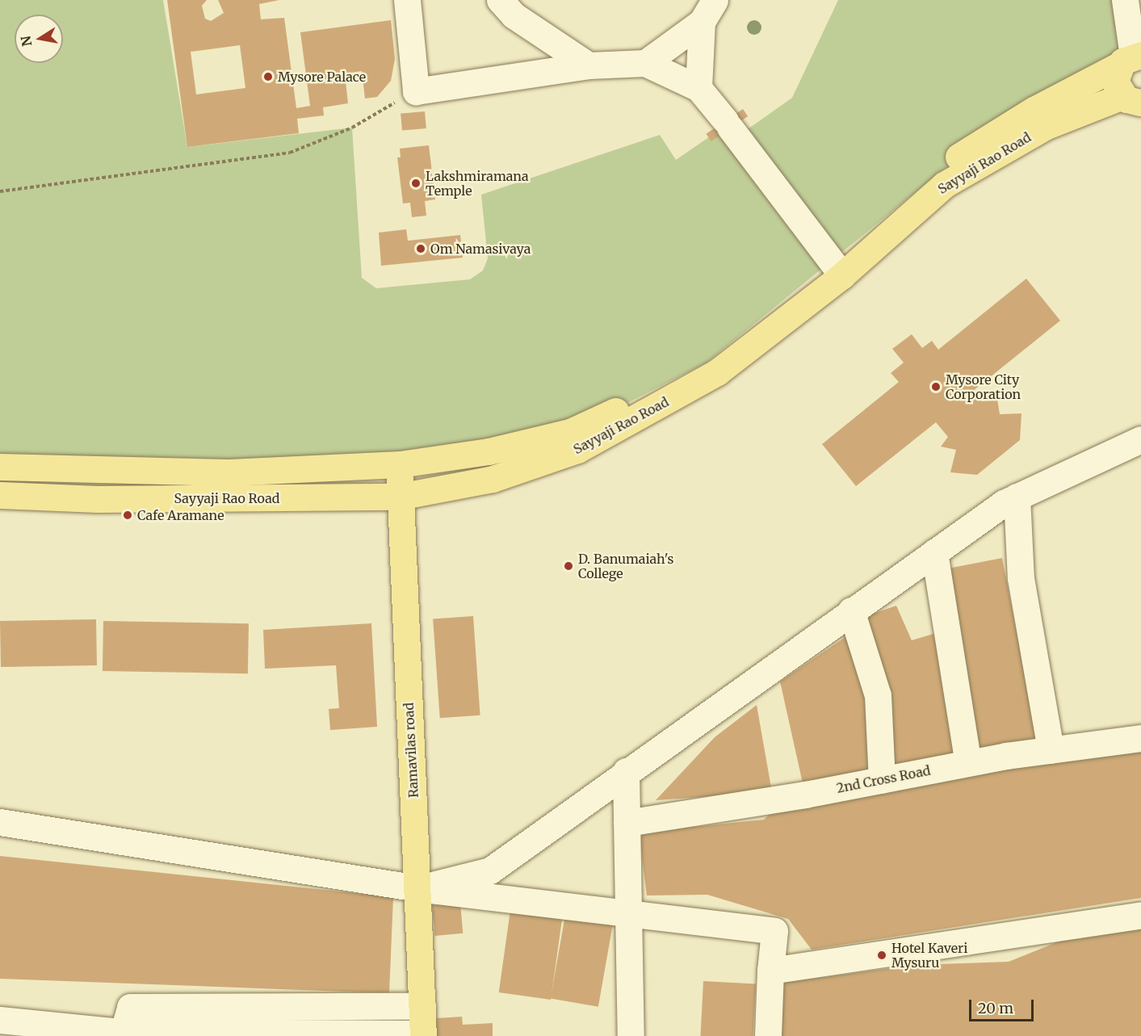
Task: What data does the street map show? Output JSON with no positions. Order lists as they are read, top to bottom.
{
  "streets": {
    "main road": ["Sayyaji Rao Road", "Ramavilas road"],
    "street": ["2nd Cross Road"]
  },
  "crossings": [
    ["Sayyaji Rao Road", "Ramavilas road"]
  ],
  "places": [
    "Mysore Palace",
    "Lakshmiramana Temple",
    "Om Namasivaya",
    "Mysore City Corporation",
    "Cafe Aramane",
    "D. Banumaiah's College",
    "Hotel Kaveri Mysuru"
  ],
  "scale_bar": "20 m",
  "north": "left"
}
